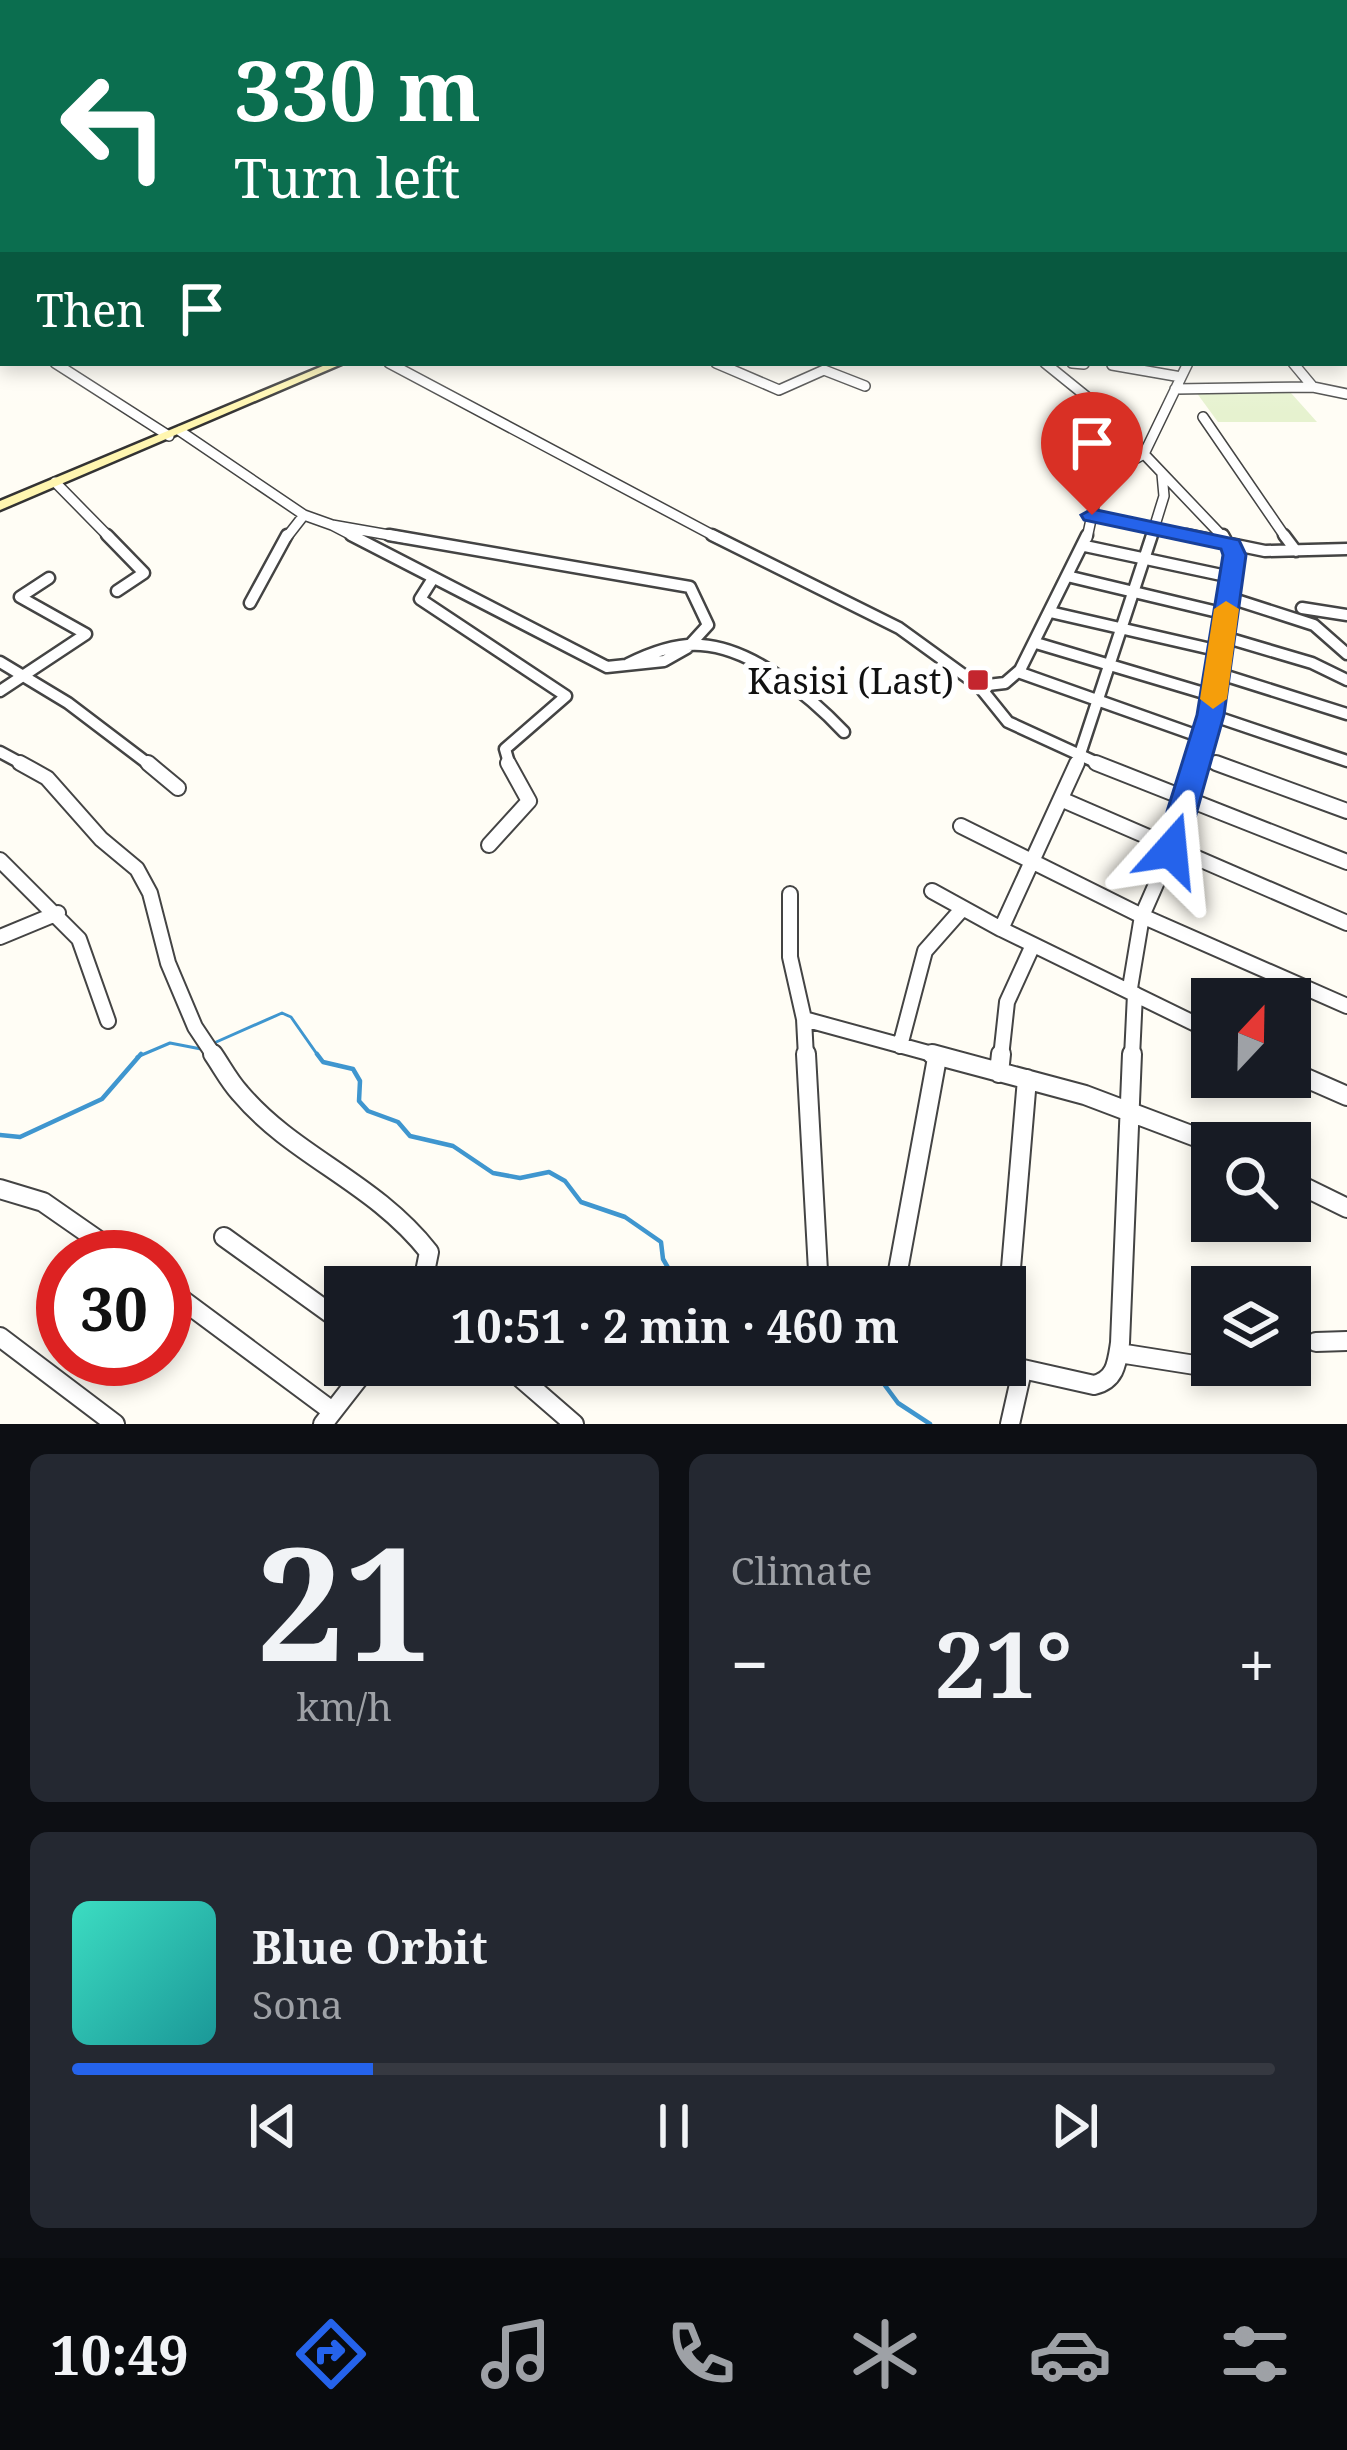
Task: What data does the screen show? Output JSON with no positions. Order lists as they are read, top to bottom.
{
  "places": {
    "transit": ["Kasisi (Last)"]
  },
  "north": "top",
  "page": {
    "turn": ["330 m", "Turn left"],
    "then": "Then",
    "limit": "30",
    "trip": "10:51 · 2 min · 460 m",
    "tile": [
      ["21", "km/h"],
      "Climate"
    ],
    "heat": ["−", "21°", "+"],
    "song": ["Blue Orbit", "Sona"],
    "tabs": "10:49"
  }
}
